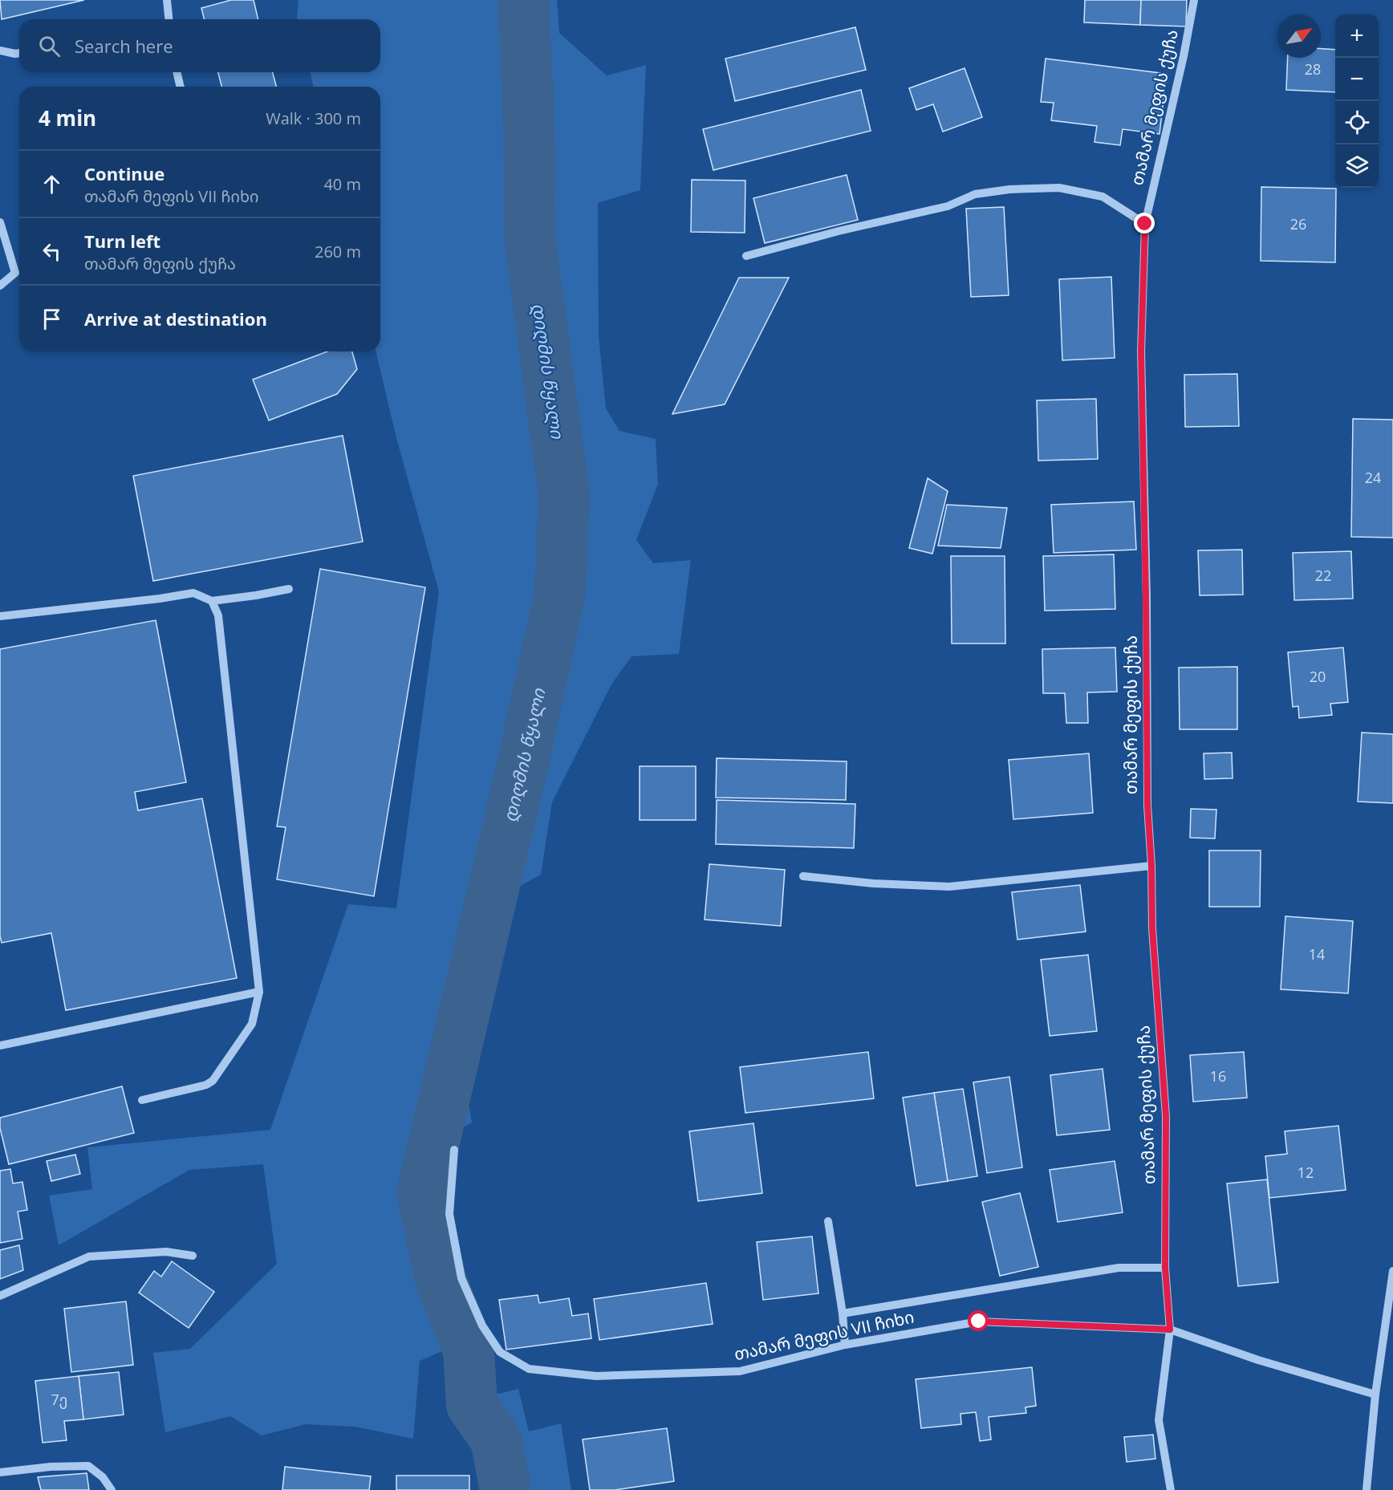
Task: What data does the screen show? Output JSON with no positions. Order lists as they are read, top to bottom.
{
  "streets": {
    "street": ["თამარ მეფის ქუჩა", "თამარ მეფის VII ჩიხი"]
  },
  "crossings": [
    ["თამარ მეფის ქუჩა", "თამარ მეფის VII ჩიხი"]
  ],
  "water": ["დიღმის წყალი"],
  "house_numbers": [
    "28",
    "26",
    "24",
    "22",
    "20",
    "14",
    "16",
    "12",
    "7ე"
  ],
  "north": "top right",
  "page": {
    "map_buttons": ["+", "−"],
    "search": "Search here",
    "heading": ["4 min", "Walk · 300 m"],
    "list": [
      ["Continue", "თამარ მეფის VII ჩიხი", "40 m"],
      ["Turn left", "თამარ მეფის ქუჩა", "260 m"],
      "Arrive at destination"
    ]
  }
}
